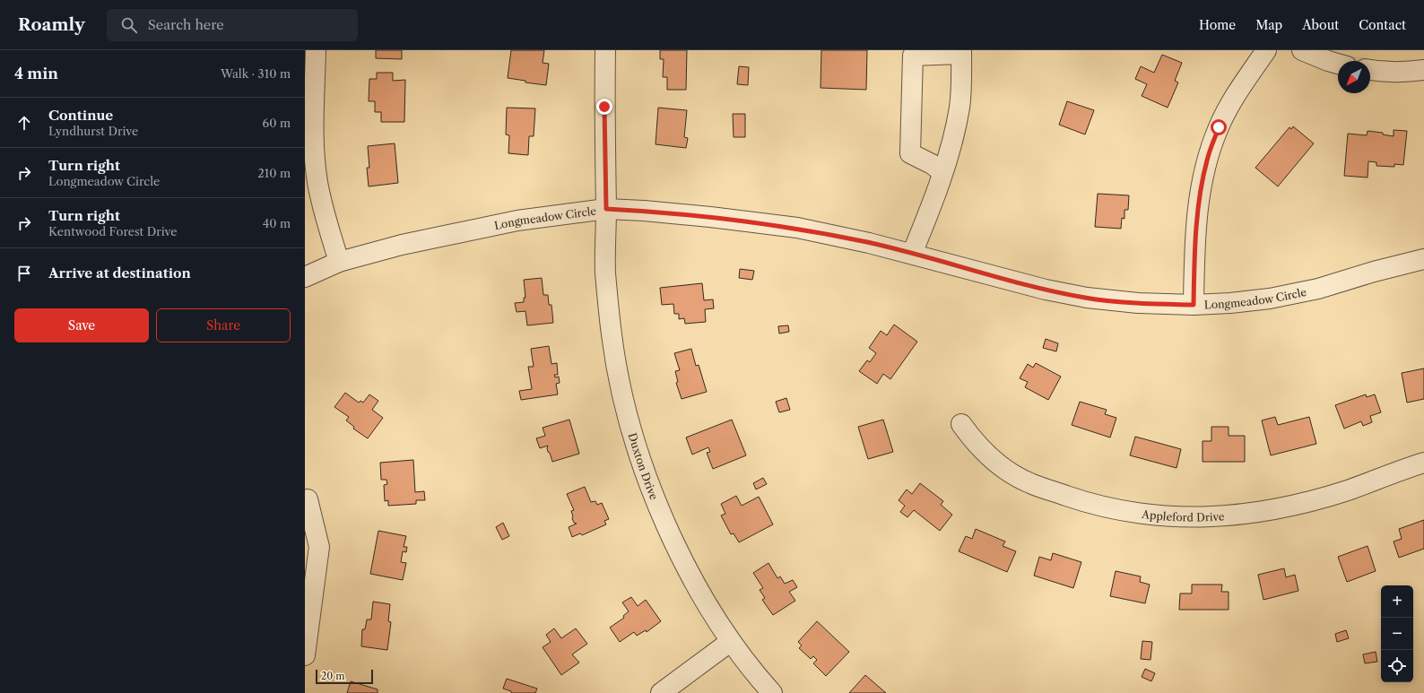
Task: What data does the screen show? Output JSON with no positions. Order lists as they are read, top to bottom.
{
  "streets": {
    "street": ["Longmeadow Circle", "Duxton Drive", "Appleford Drive"]
  },
  "crossings": [
    ["Longmeadow Circle", "Duxton Drive"]
  ],
  "scale_bar": "20 m",
  "north": "bottom left",
  "page": {
    "header": "Roamly",
    "search": "Search here",
    "nav": [
      "Home",
      "Map",
      "About",
      "Contact"
    ],
    "heading": ["4 min", "Walk · 310 m"],
    "list": [
      ["Continue", "Lyndhurst Drive", "60 m"],
      ["Turn right", "Longmeadow Circle", "210 m"],
      ["Turn right", "Kentwood Forest Drive", "40 m"],
      "Arrive at destination"
    ],
    "buttons": ["Save", "Share"],
    "map_buttons": ["+", "−"],
    "scale": "20 m"
  }
}
